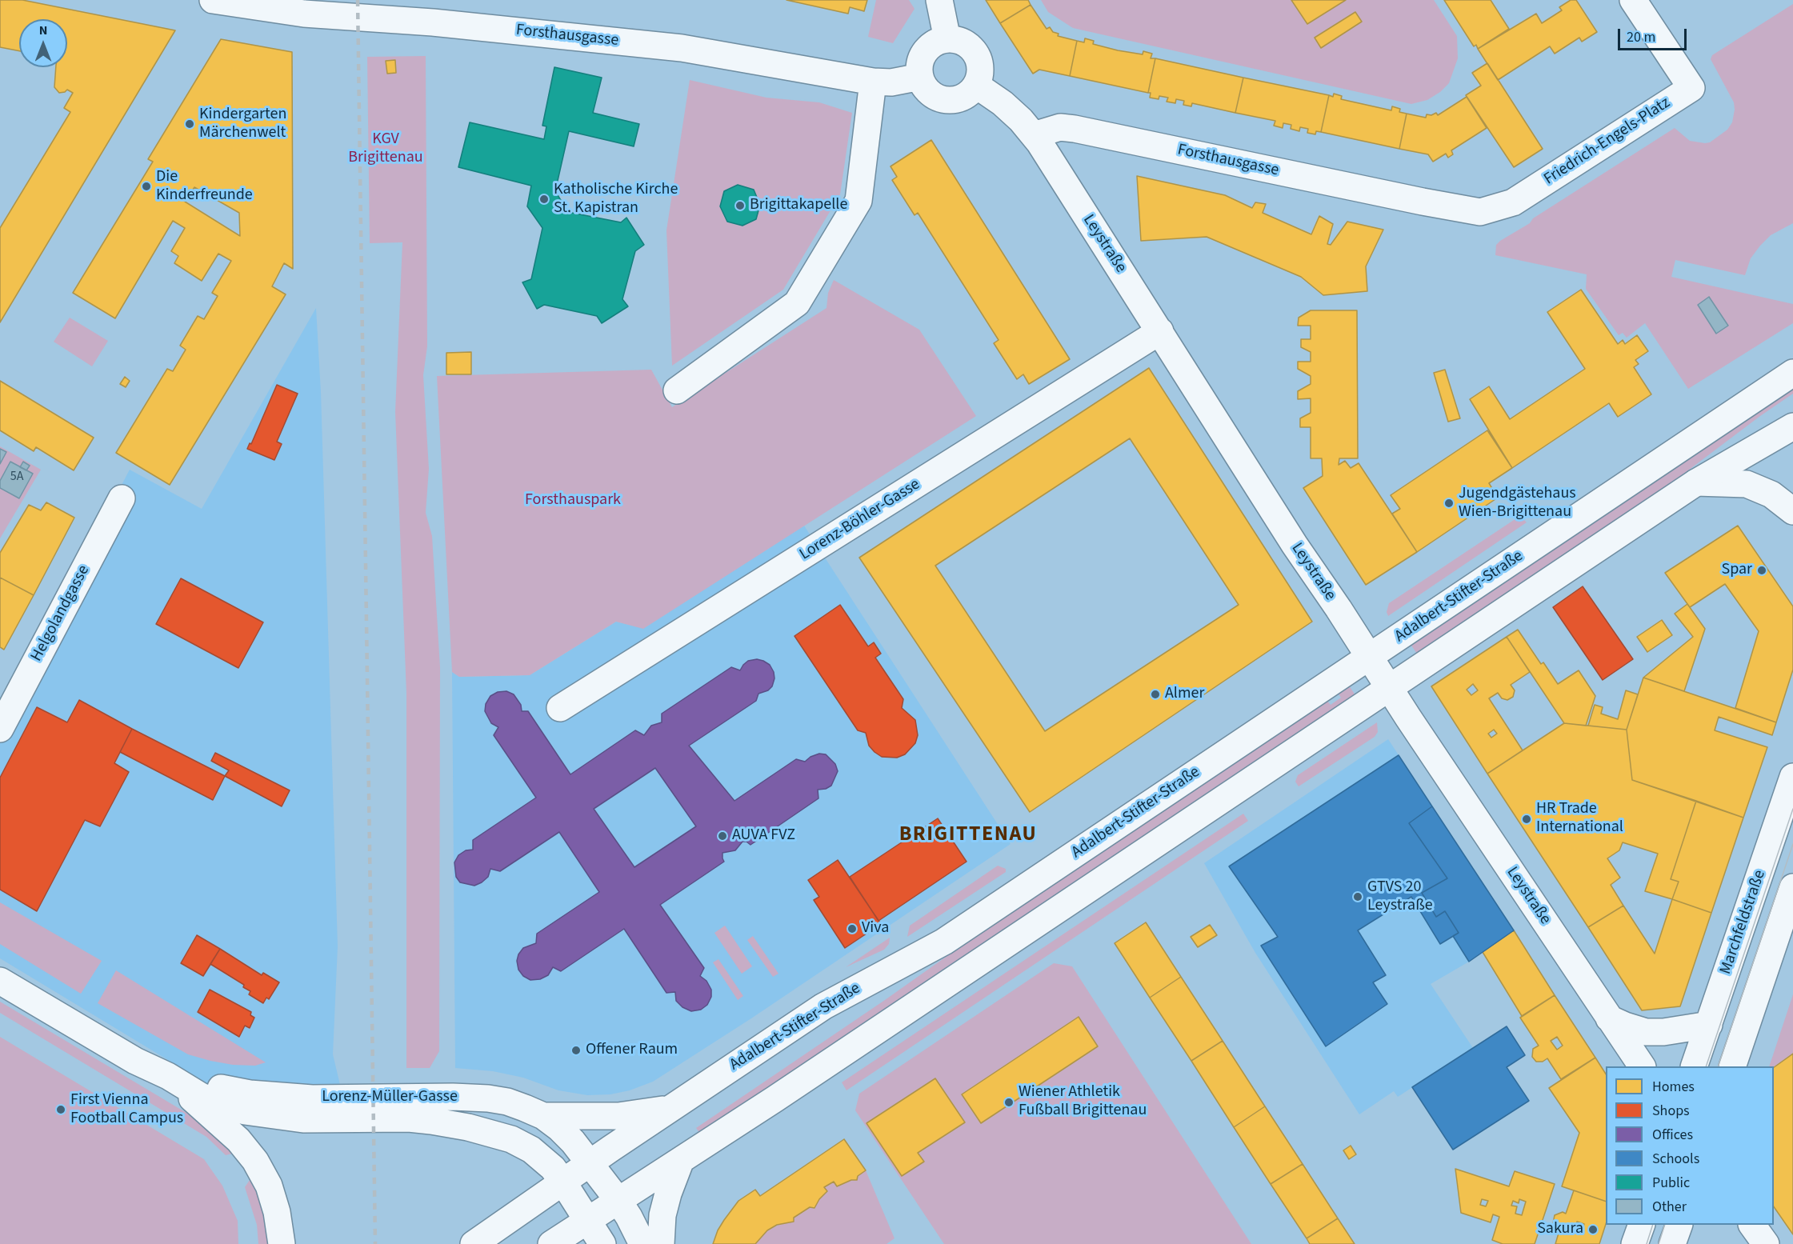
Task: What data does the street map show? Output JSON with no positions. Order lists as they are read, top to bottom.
{
  "streets": {
    "street": [
      "Forsthausgasse",
      "Friedrich-Engels-Platz",
      "Leystraße",
      "Lorenz-Böhler-Gasse",
      "Adalbert-Stifter-Straße",
      "Helgolandgasse",
      "Marchfeldstraße",
      "Lorenz-Müller-Gasse"
    ]
  },
  "crossings": [
    ["Forsthausgasse", "Friedrich-Engels-Platz"],
    ["Forsthausgasse", "Leystraße"],
    ["Leystraße", "Lorenz-Böhler-Gasse"],
    ["Leystraße", "Adalbert-Stifter-Straße"],
    ["Adalbert-Stifter-Straße", "Lorenz-Müller-Gasse"]
  ],
  "districts": ["BRIGITTENAU"],
  "parks": ["KGV Brigittenau", "Forsthauspark"],
  "places": [
    "Kindergarten Märchenwelt",
    "Die Kinderfreunde",
    "Katholische Kirche St. Kapistran",
    "Brigittakapelle",
    "Jugendgästehaus Wien-Brigittenau",
    "Spar",
    "Almer",
    "HR Trade International",
    "AUVA FVZ",
    "GTVS 20 Leystraße",
    "Viva",
    "Offener Raum",
    "Wiener Athletik Fußball Brigittenau",
    "First Vienna Football Campus",
    "Sakura"
  ],
  "house_numbers": ["5A"],
  "legend": [
    "Homes",
    "Shops",
    "Offices",
    "Schools",
    "Public",
    "Other"
  ],
  "scale_bar": "20 m",
  "north": "top"
}
